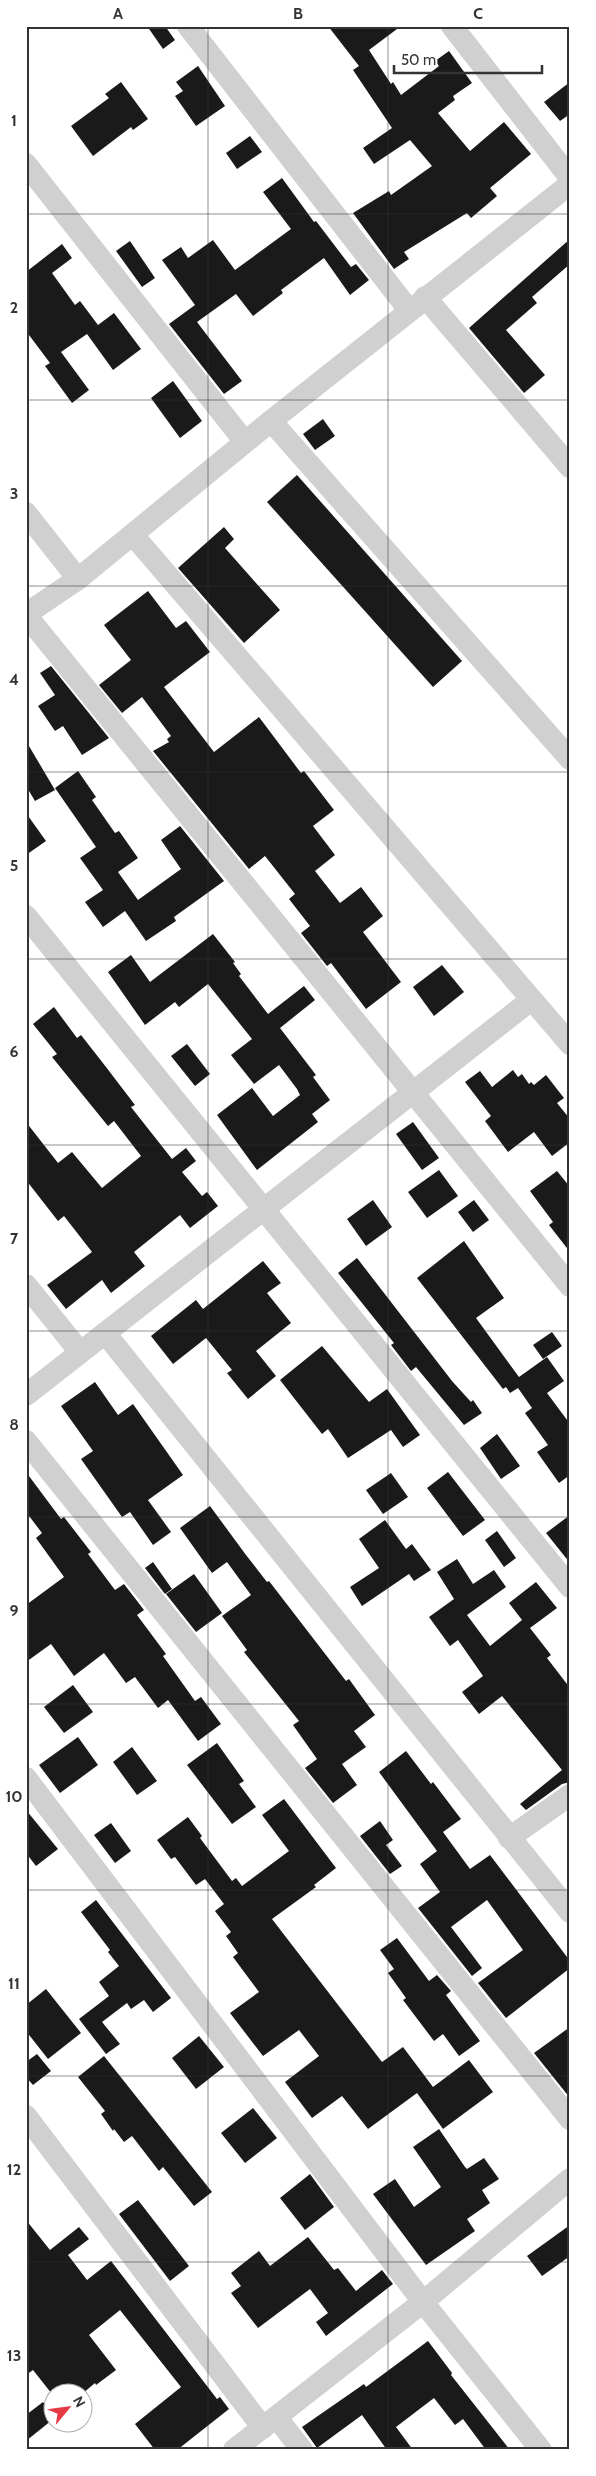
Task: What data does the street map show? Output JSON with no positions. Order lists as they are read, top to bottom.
{
  "scale_bar": "50 m",
  "north": "top right",
  "grid": {
    "columns": ["A", "B", "C"],
    "rows": [
      "1",
      "2",
      "3",
      "4",
      "5",
      "6",
      "7",
      "8",
      "9",
      "10",
      "11",
      "12",
      "13"
    ]
  }
}
